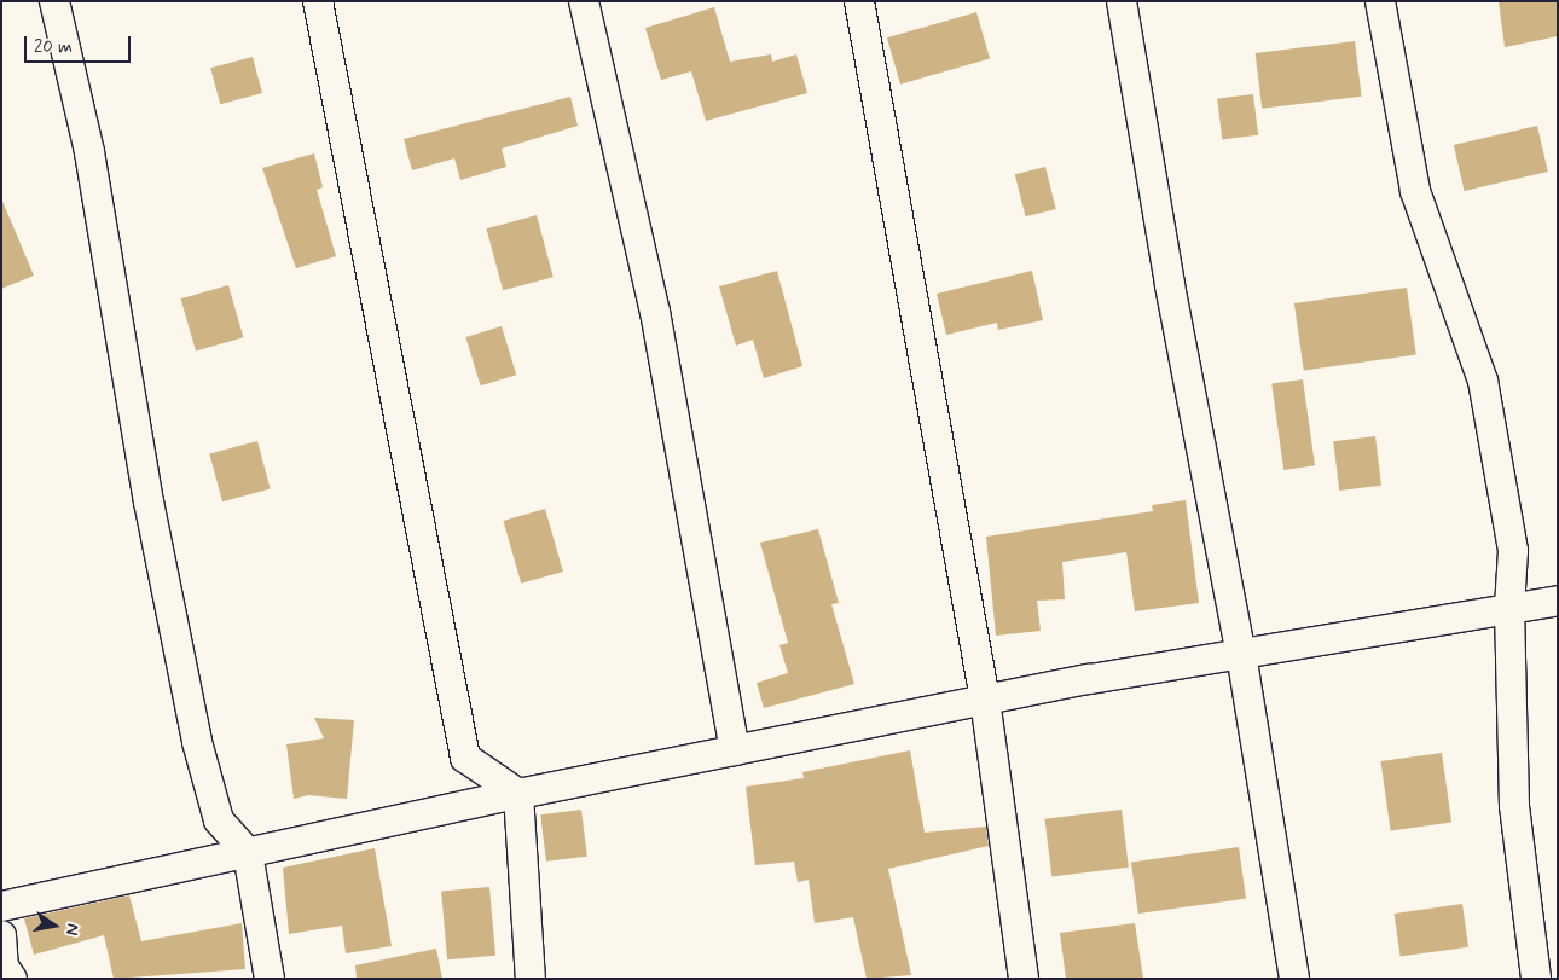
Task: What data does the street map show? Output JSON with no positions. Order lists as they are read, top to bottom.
{
  "scale_bar": "20 m",
  "north": "right"
}
